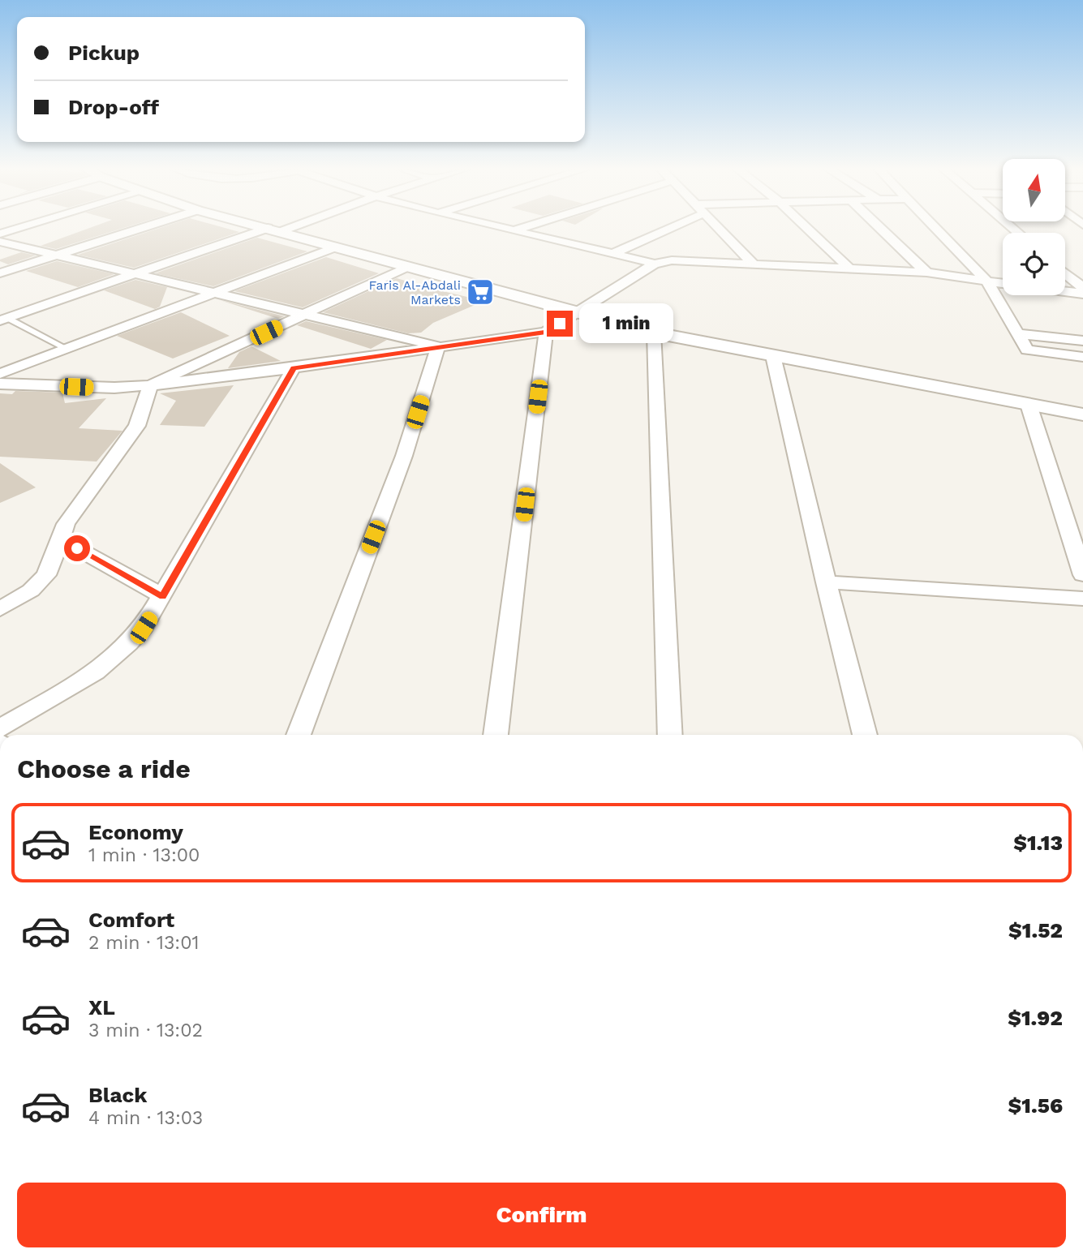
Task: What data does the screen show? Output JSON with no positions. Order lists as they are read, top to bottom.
{
  "places": {
    "supermarket": ["Faris Al-Abdali Markets"]
  },
  "north": "top",
  "page": {
    "banner": ["Pickup", "Drop-off"],
    "bubble": "1 min",
    "heading": "Choose a ride",
    "list": [
      {
        "name": "Economy",
        "note": "1 min · 13:00",
        "value": "$1.13"
      },
      {
        "name": "Comfort",
        "note": "2 min · 13:01",
        "value": "$1.52"
      },
      {
        "name": "XL",
        "note": "3 min · 13:02",
        "value": "$1.92"
      },
      {
        "name": "Black",
        "note": "4 min · 13:03",
        "value": "$1.56"
      }
    ],
    "buttons": "Confirm"
  }
}
